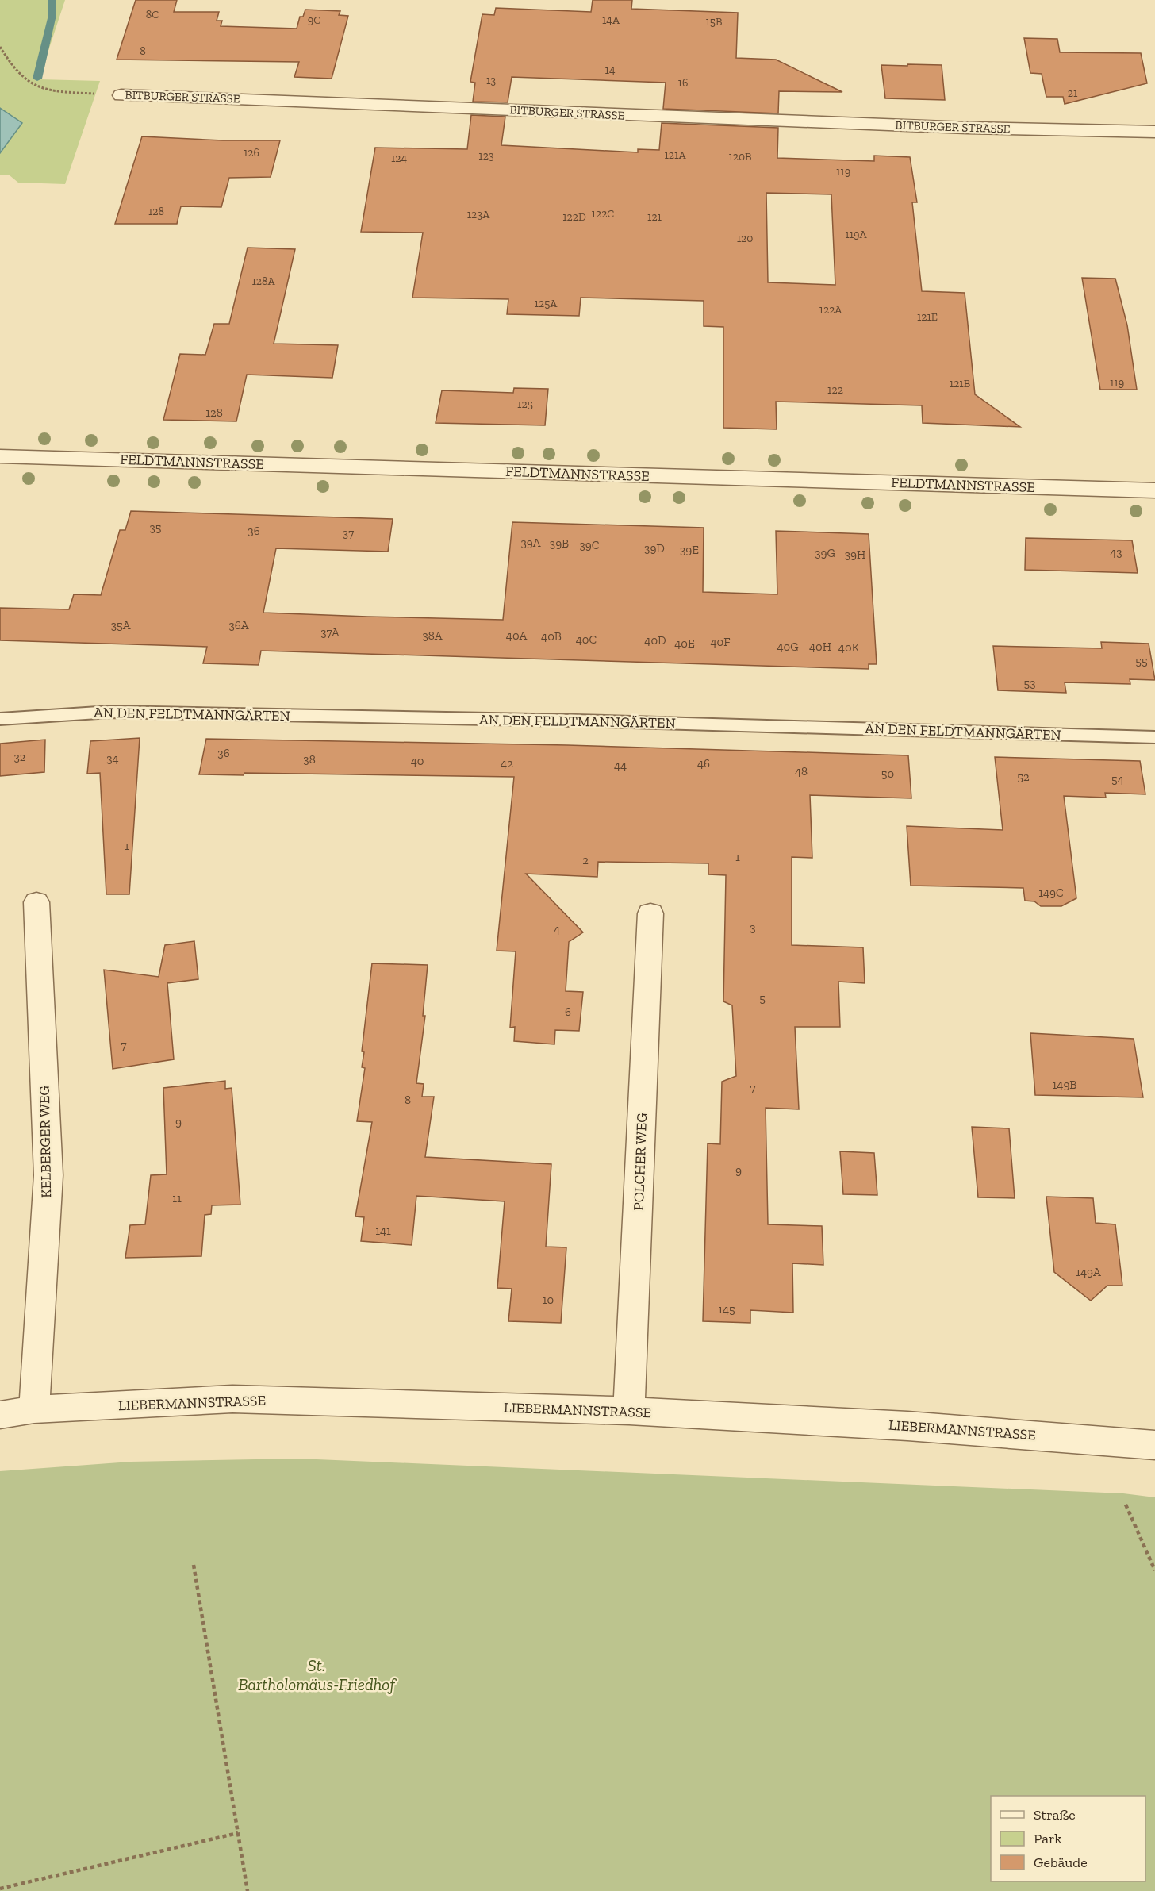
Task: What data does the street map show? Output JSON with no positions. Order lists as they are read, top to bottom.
{
  "streets": {
    "street": [
      "BITBURGER STRASSE",
      "FELDTMANNSTRASSE",
      "KELBERGER WEG",
      "POLCHER WEG",
      "LIEBERMANNSTRASSE"
    ],
    "lane": ["AN DEN FELDTMANNGÄRTEN"]
  },
  "crossings": [
    ["KELBERGER WEG", "LIEBERMANNSTRASSE"],
    ["POLCHER WEG", "LIEBERMANNSTRASSE"]
  ],
  "parks": ["St. Bartholomäus-Friedhof"],
  "house_numbers": [
    "8C",
    "9C",
    "14A",
    "15B",
    "8",
    "14",
    "13",
    "16",
    "21",
    "126",
    "121A",
    "123",
    "120B",
    "124",
    "119",
    "128",
    "122C",
    "123A",
    "122D",
    "121",
    "119A",
    "120",
    "128A",
    "125A",
    "122A",
    "121E",
    "119",
    "121B",
    "122",
    "125",
    "128",
    "35",
    "36",
    "37",
    "39A",
    "39B",
    "39C",
    "39D",
    "39E",
    "43",
    "39G",
    "39H",
    "35A",
    "36A",
    "37A",
    "38A",
    "40A",
    "40B",
    "40C",
    "40D",
    "40F",
    "40E",
    "40G",
    "40H",
    "40K",
    "55",
    "53",
    "36",
    "32",
    "34",
    "38",
    "40",
    "42",
    "46",
    "44",
    "48",
    "50",
    "52",
    "54",
    "1",
    "1",
    "2",
    "149C",
    "3",
    "4",
    "5",
    "6",
    "7",
    "149B",
    "7",
    "8",
    "9",
    "9",
    "11",
    "141",
    "149A",
    "10",
    "145"
  ],
  "legend": ["Straße", "Park", "Gebäude"]
}
